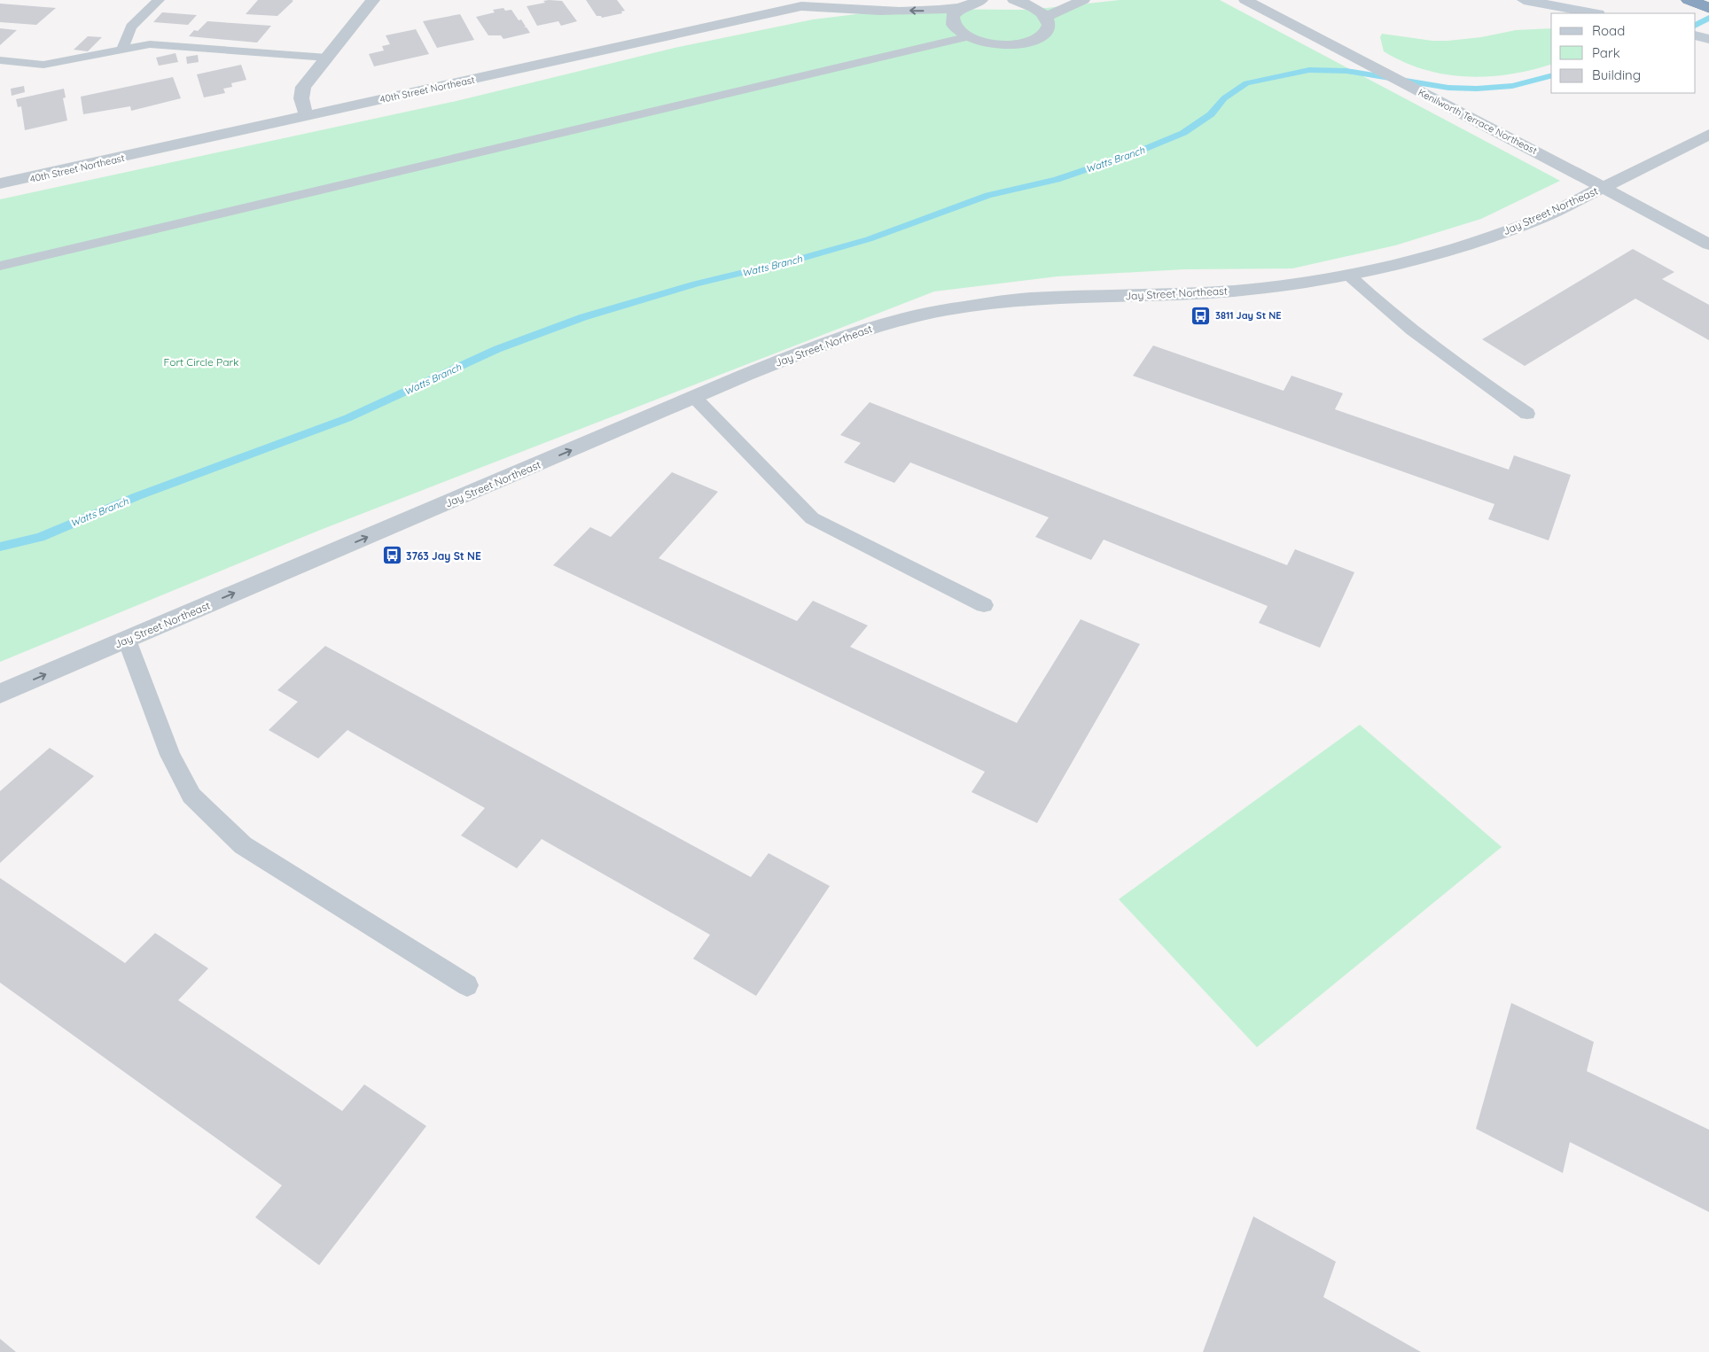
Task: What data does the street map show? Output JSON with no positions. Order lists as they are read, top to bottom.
{
  "streets": {
    "street": ["40th Street Northeast", "Kenilworth Terrace Northeast", "Jay Street Northeast"]
  },
  "crossings": [
    ["Kenilworth Terrace Northeast", "Jay Street Northeast"]
  ],
  "one_way": ["Jay Street Northeast"],
  "water": ["Watts Branch"],
  "parks": ["Fort Circle Park"],
  "places": {
    "bus stop": ["3811 Jay St NE", "3763 Jay St NE"]
  },
  "legend": ["Road", "Park", "Building"]
}
